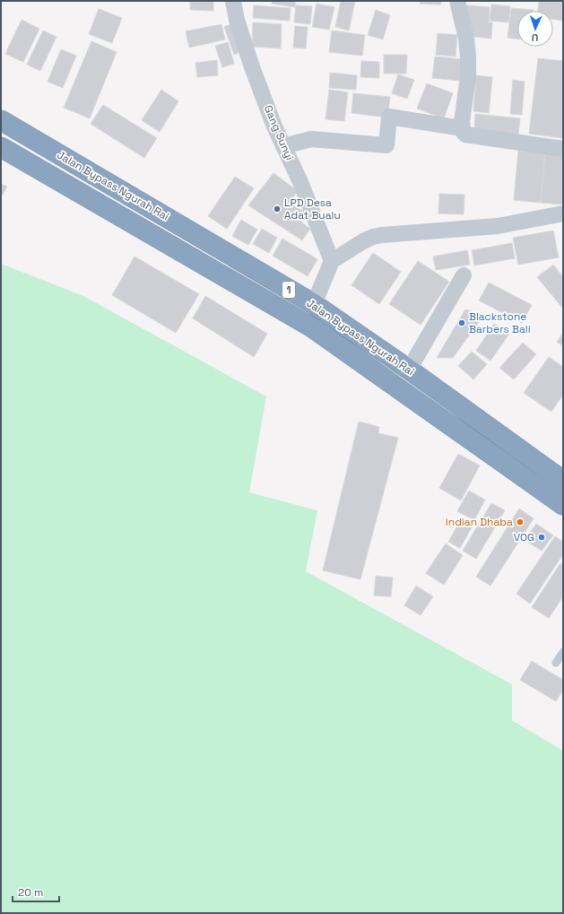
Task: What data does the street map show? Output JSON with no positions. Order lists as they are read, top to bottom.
{
  "streets": {
    "highway": ["Jalan Bypass Ngurah Rai", "1"],
    "street": ["Gang Sunyi"]
  },
  "places": [
    "LPD Desa Adat Bualu",
    "Blackstone Barbers Bali",
    "Indian Dhaba",
    "VOG"
  ],
  "scale_bar": "20 m",
  "north": "bottom"
}
